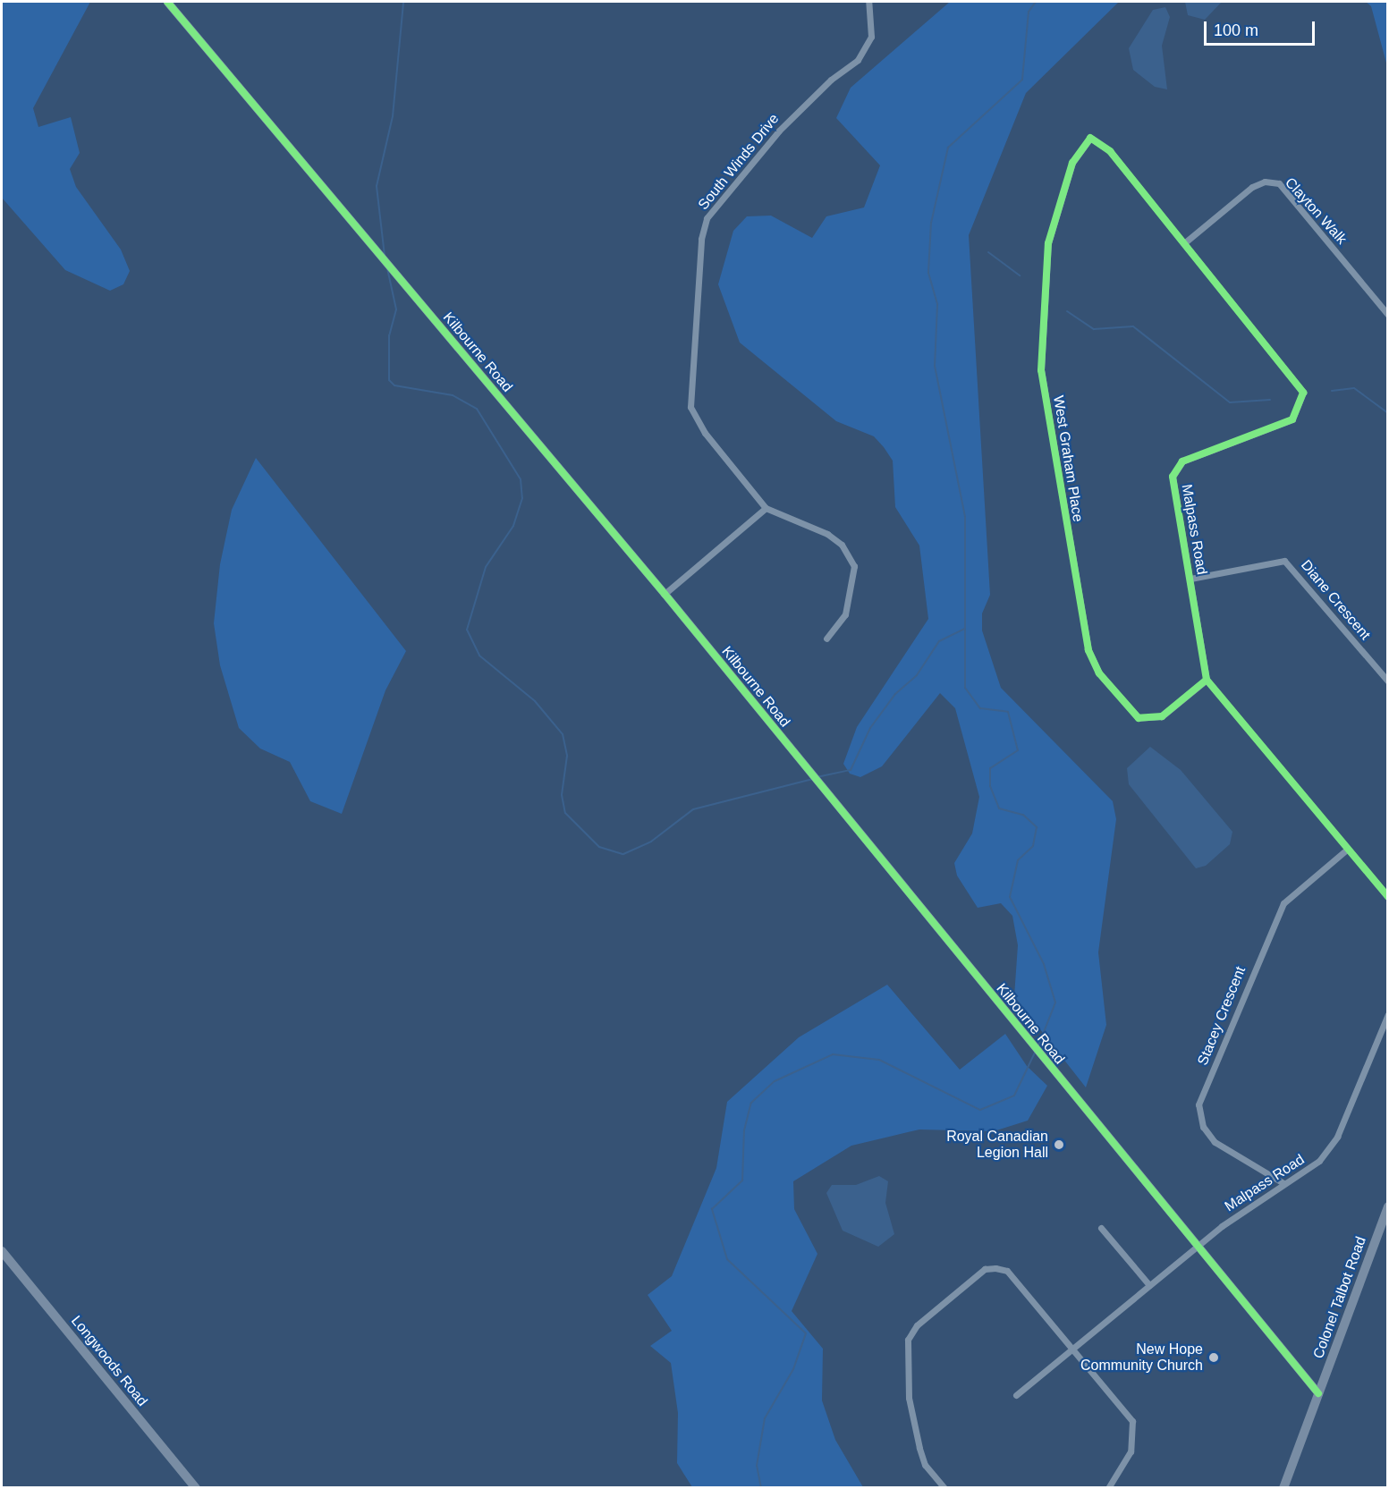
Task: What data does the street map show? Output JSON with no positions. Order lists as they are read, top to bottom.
{
  "streets": {
    "main road": ["Colonel Talbot Road", "Longwoods Road"],
    "street": [
      "South Winds Drive",
      "Clayton Walk",
      "Kilbourne Road",
      "West Graham Place",
      "Malpass Road",
      "Diane Crescent",
      "Stacey Crescent"
    ]
  },
  "crossings": [
    ["Clayton Walk", "Malpass Road"],
    ["Kilbourne Road", "Malpass Road"],
    ["Kilbourne Road", "Colonel Talbot Road"],
    ["West Graham Place", "Malpass Road"],
    ["Malpass Road", "Diane Crescent"],
    ["Malpass Road", "Stacey Crescent"]
  ],
  "places": ["Royal Canadian Legion Hall", "New Hope Community Church"],
  "scale_bar": "100 m"
}
